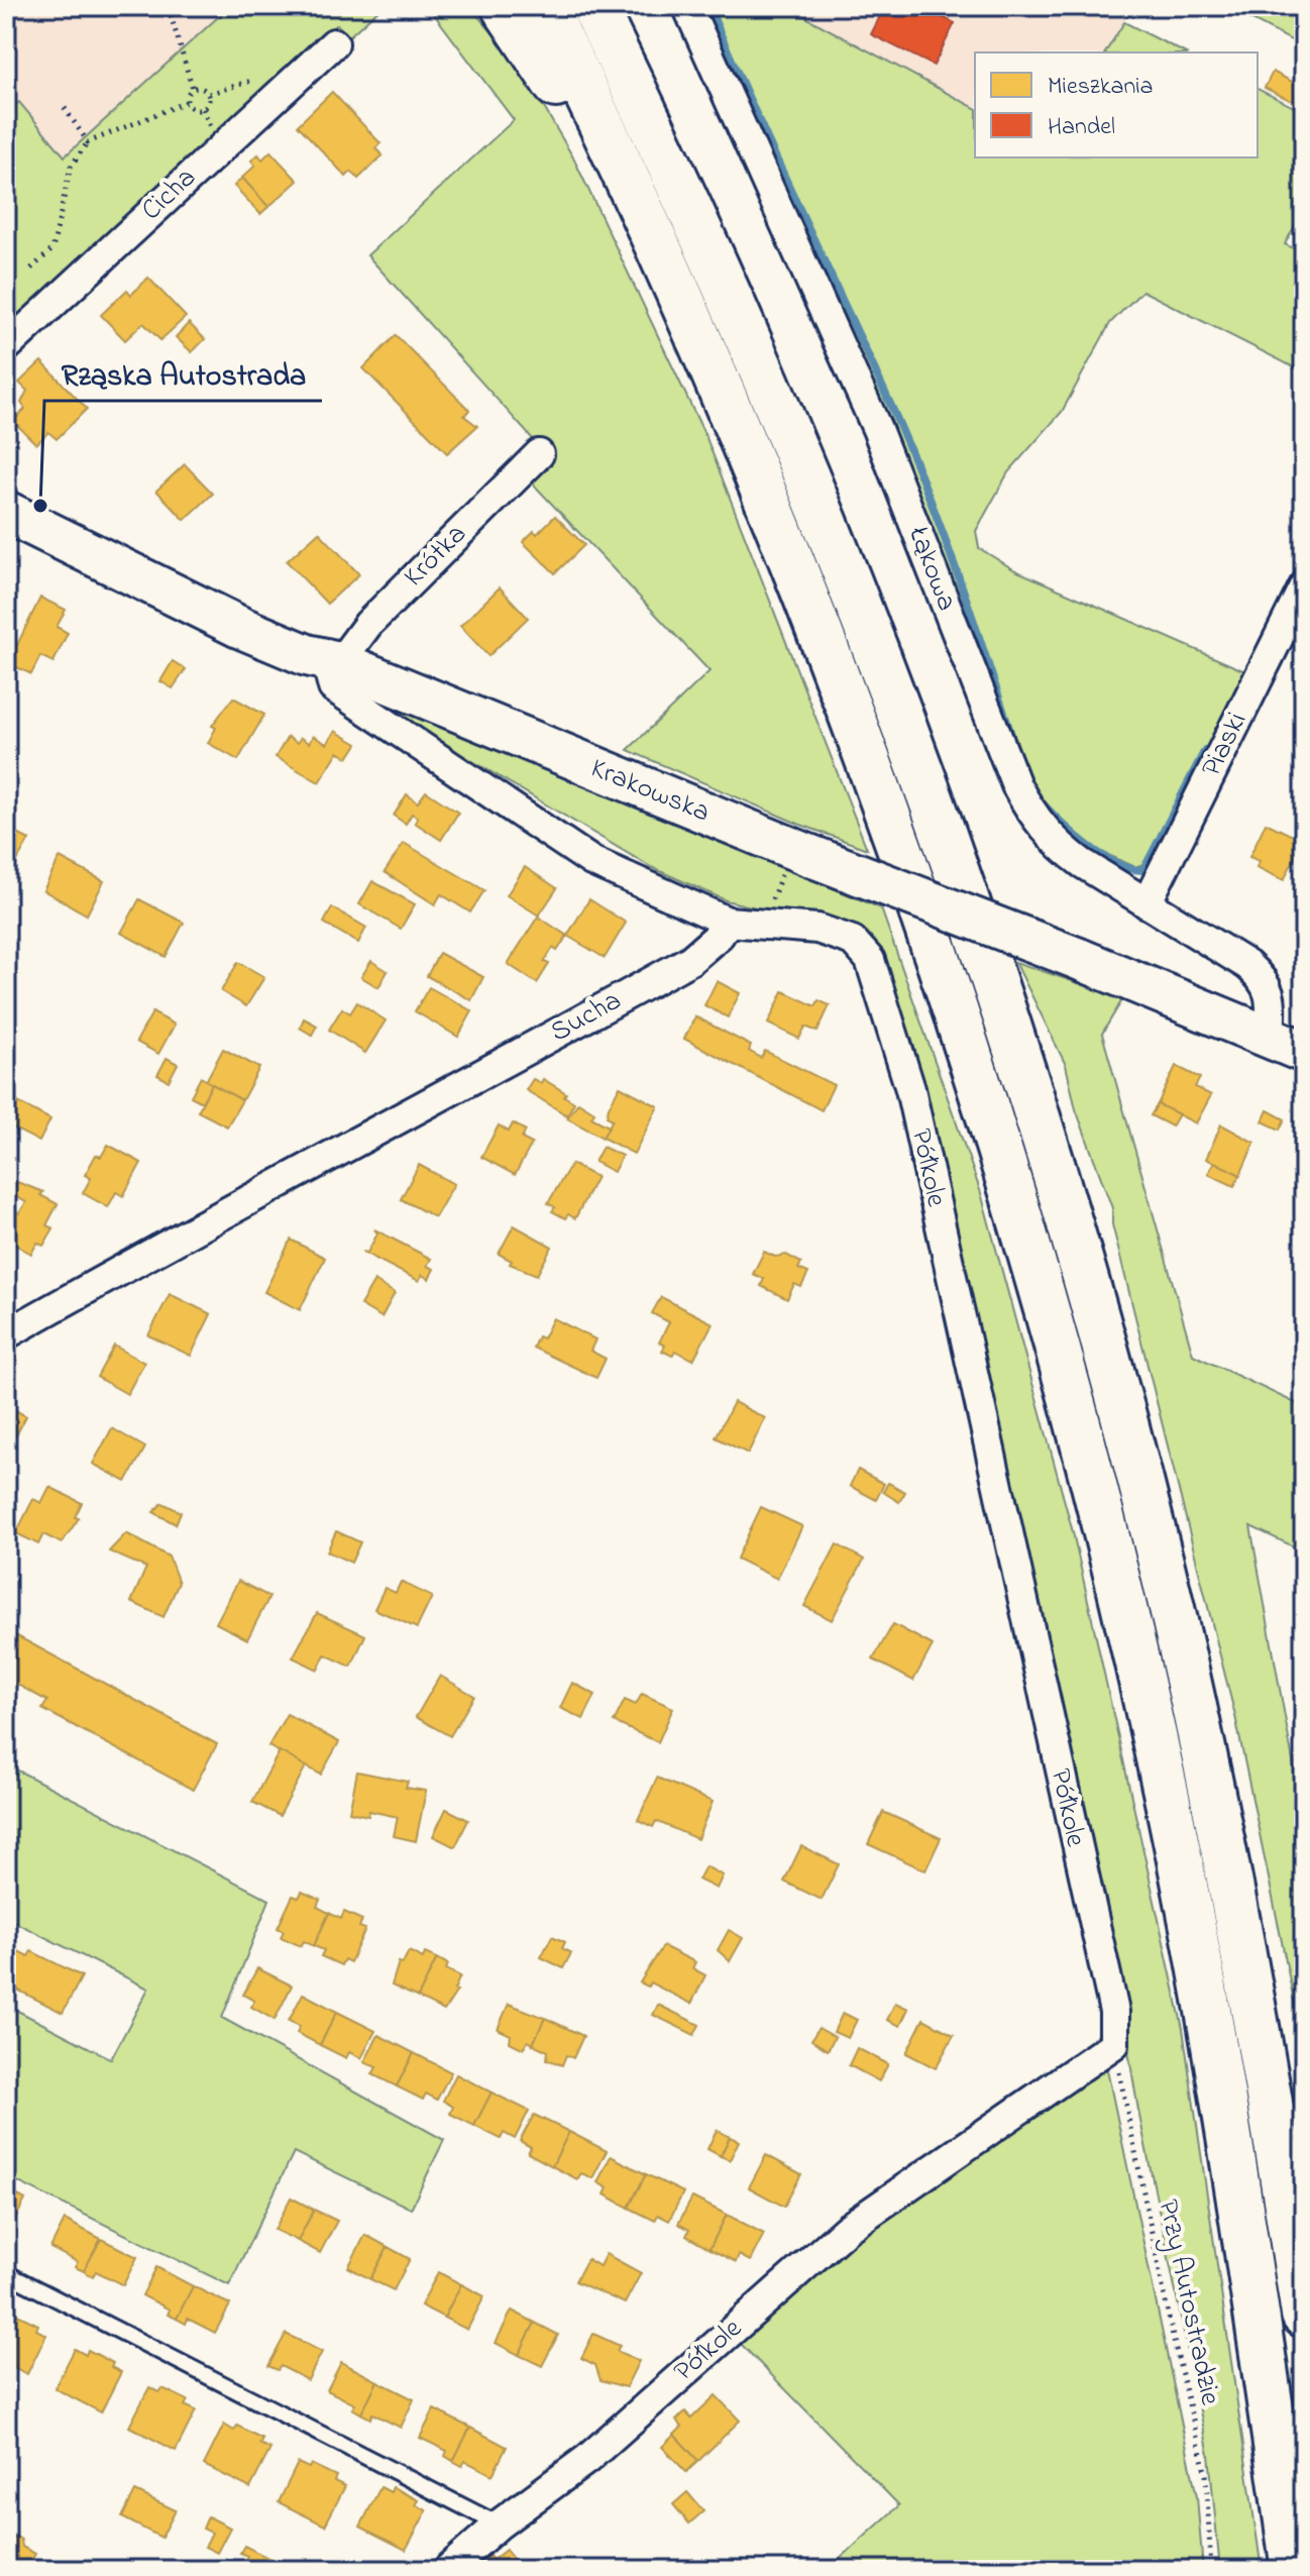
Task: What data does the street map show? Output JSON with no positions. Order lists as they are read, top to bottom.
{
  "streets": {
    "street": [
      "Cicha",
      "Krótka",
      "Łąkowa",
      "Piaski",
      "Krakowska",
      "Sucha",
      "Półkole"
    ],
    "path": ["Przy Autostradzie"]
  },
  "crossings": [
    ["Krótka", "Krakowska"],
    ["Łąkowa", "Piaski"],
    ["Łąkowa", "Krakowska"],
    ["Sucha", "Półkole"],
    ["Półkole", "Przy Autostradzie"]
  ],
  "places": ["Rząska Autostrada"],
  "legend": ["Mieszkania", "Handel"]
}
